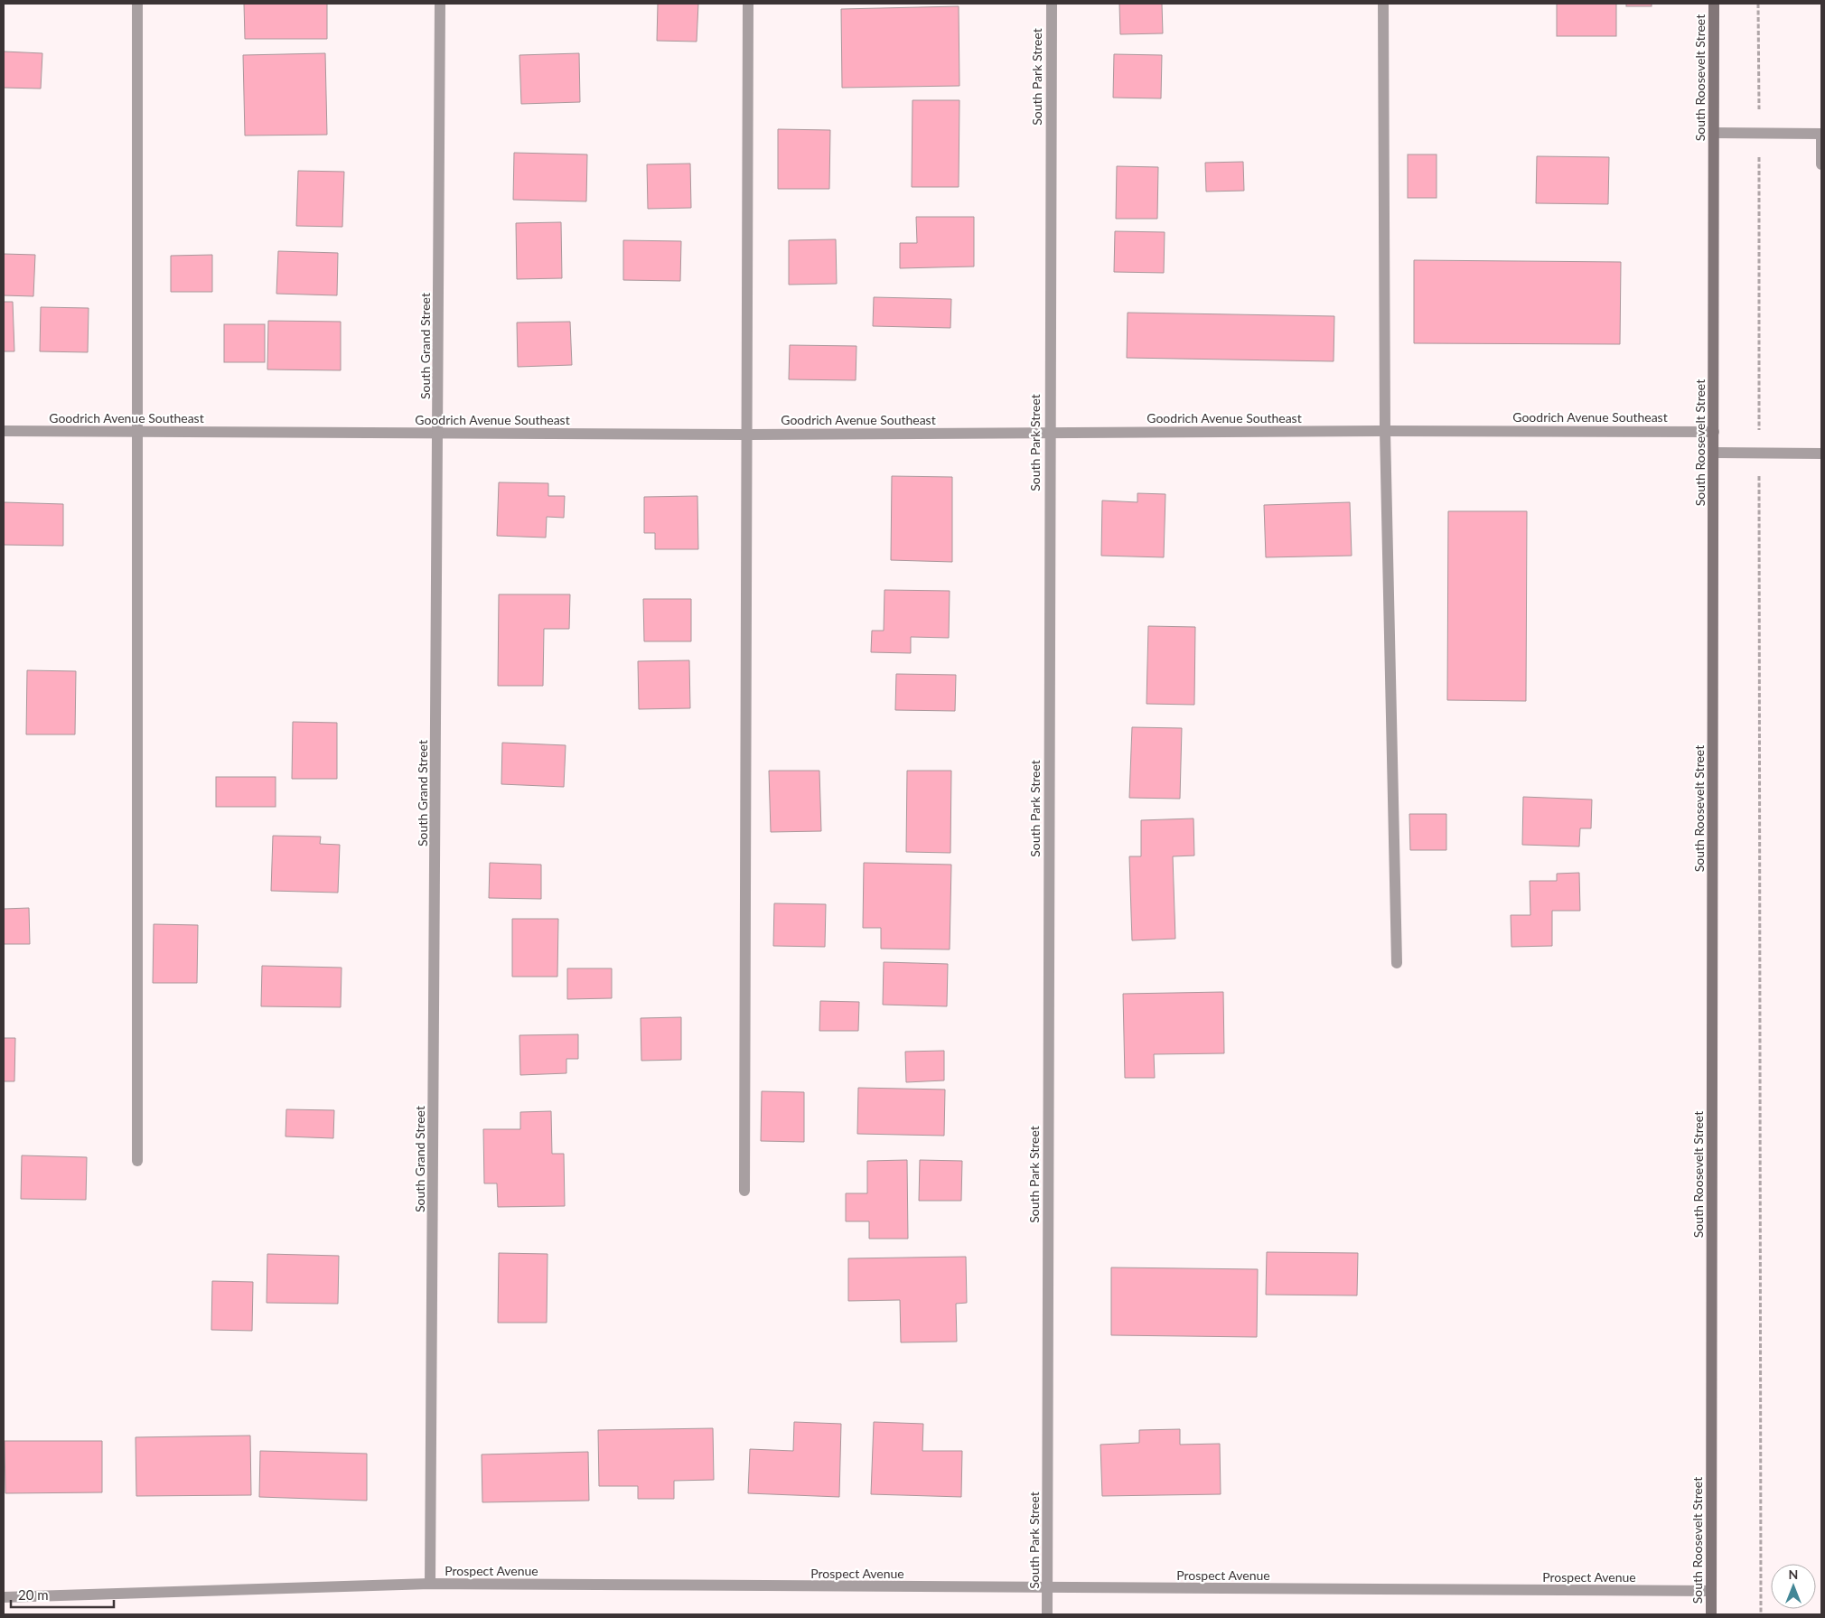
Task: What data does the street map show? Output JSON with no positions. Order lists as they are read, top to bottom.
{
  "streets": {
    "street": [
      "South Park Street",
      "South Roosevelt Street",
      "South Grand Street",
      "Goodrich Avenue Southeast",
      "Prospect Avenue"
    ]
  },
  "crossings": [
    ["South Park Street", "Goodrich Avenue Southeast"],
    ["South Park Street", "Prospect Avenue"],
    ["South Roosevelt Street", "Goodrich Avenue Southeast"],
    ["South Roosevelt Street", "Prospect Avenue"],
    ["South Grand Street", "Goodrich Avenue Southeast"],
    ["South Grand Street", "Prospect Avenue"]
  ],
  "scale_bar": "20 m",
  "north": "top"
}
